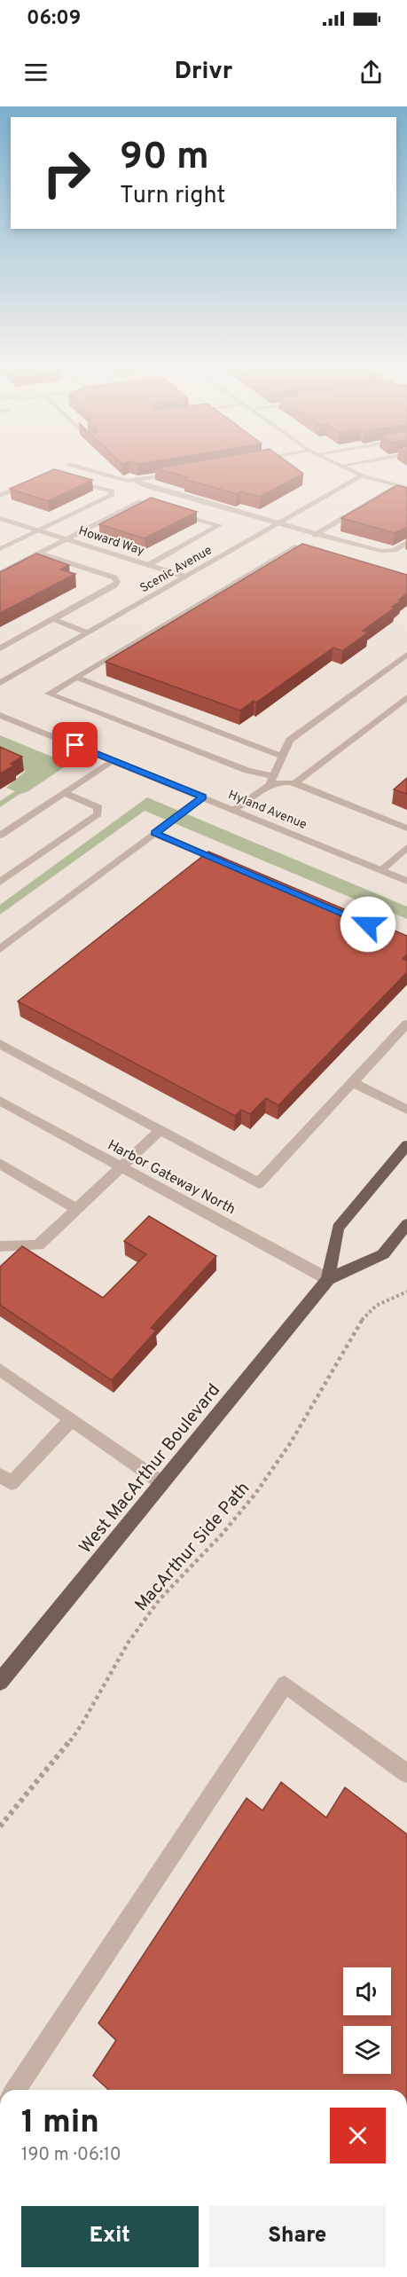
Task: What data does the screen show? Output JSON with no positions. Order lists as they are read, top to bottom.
{
  "streets": {
    "main road": ["West MacArthur Boulevard"],
    "street": [
      "Howard Way",
      "Scenic Avenue",
      "Hyland Avenue",
      "Harbor Gateway North"
    ],
    "path": ["MacArthur Side Path"]
  },
  "crossings": [
    ["Howard Way", "Scenic Avenue"],
    ["Harbor Gateway North", "West MacArthur Boulevard"]
  ],
  "page": {
    "status": "06:09",
    "header": "Drivr",
    "turn": ["90 m", "Turn right"],
    "heading": ["1 min", "190 m · 06:10"],
    "buttons": ["Exit", "Share"]
  }
}
